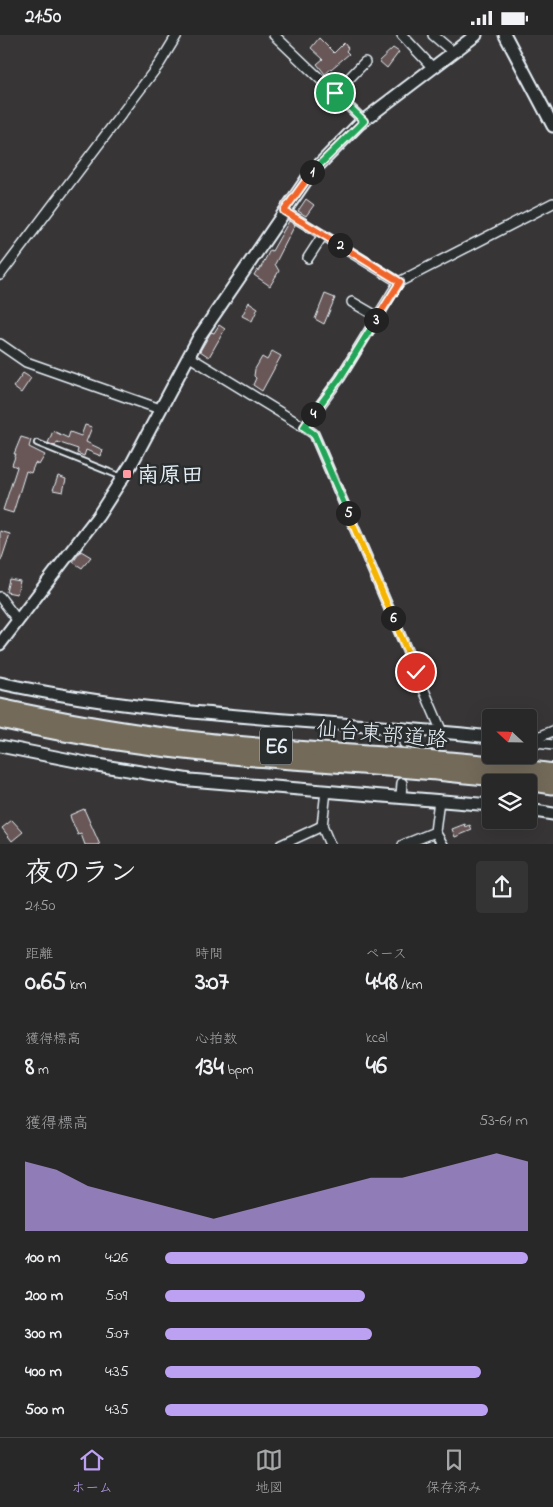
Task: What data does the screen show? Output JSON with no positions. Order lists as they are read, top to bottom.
{
  "streets": {
    "highway": ["仙台東部道路", "E6"]
  },
  "places": {
    "transit": ["南原田"]
  },
  "north": "left",
  "page": {
    "status": "21:50",
    "pins": [
      "1",
      "2",
      "3",
      "4",
      "5",
      "6"
    ],
    "heading": ["夜のラン", "21:50"],
    "stats": [
      ["距離", "0.65 km"],
      ["時間", "3:07"],
      ["ペース", "4:48 /km"],
      ["獲得標高", "8 m"],
      ["心拍数", "134 bpm"],
      ["kcal", "46"]
    ],
    "chart": ["獲得標高", "53–61 m"],
    "list": [
      {
        "name": "100 m",
        "note": "4:26"
      },
      {
        "name": "200 m",
        "note": "5:09"
      },
      {
        "name": "300 m",
        "note": "5:07"
      },
      {
        "name": "400 m",
        "note": "4:35"
      },
      {
        "name": "500 m",
        "note": "4:35"
      }
    ],
    "tabs": ["ホーム", "地図", "保存済み"]
  }
}
